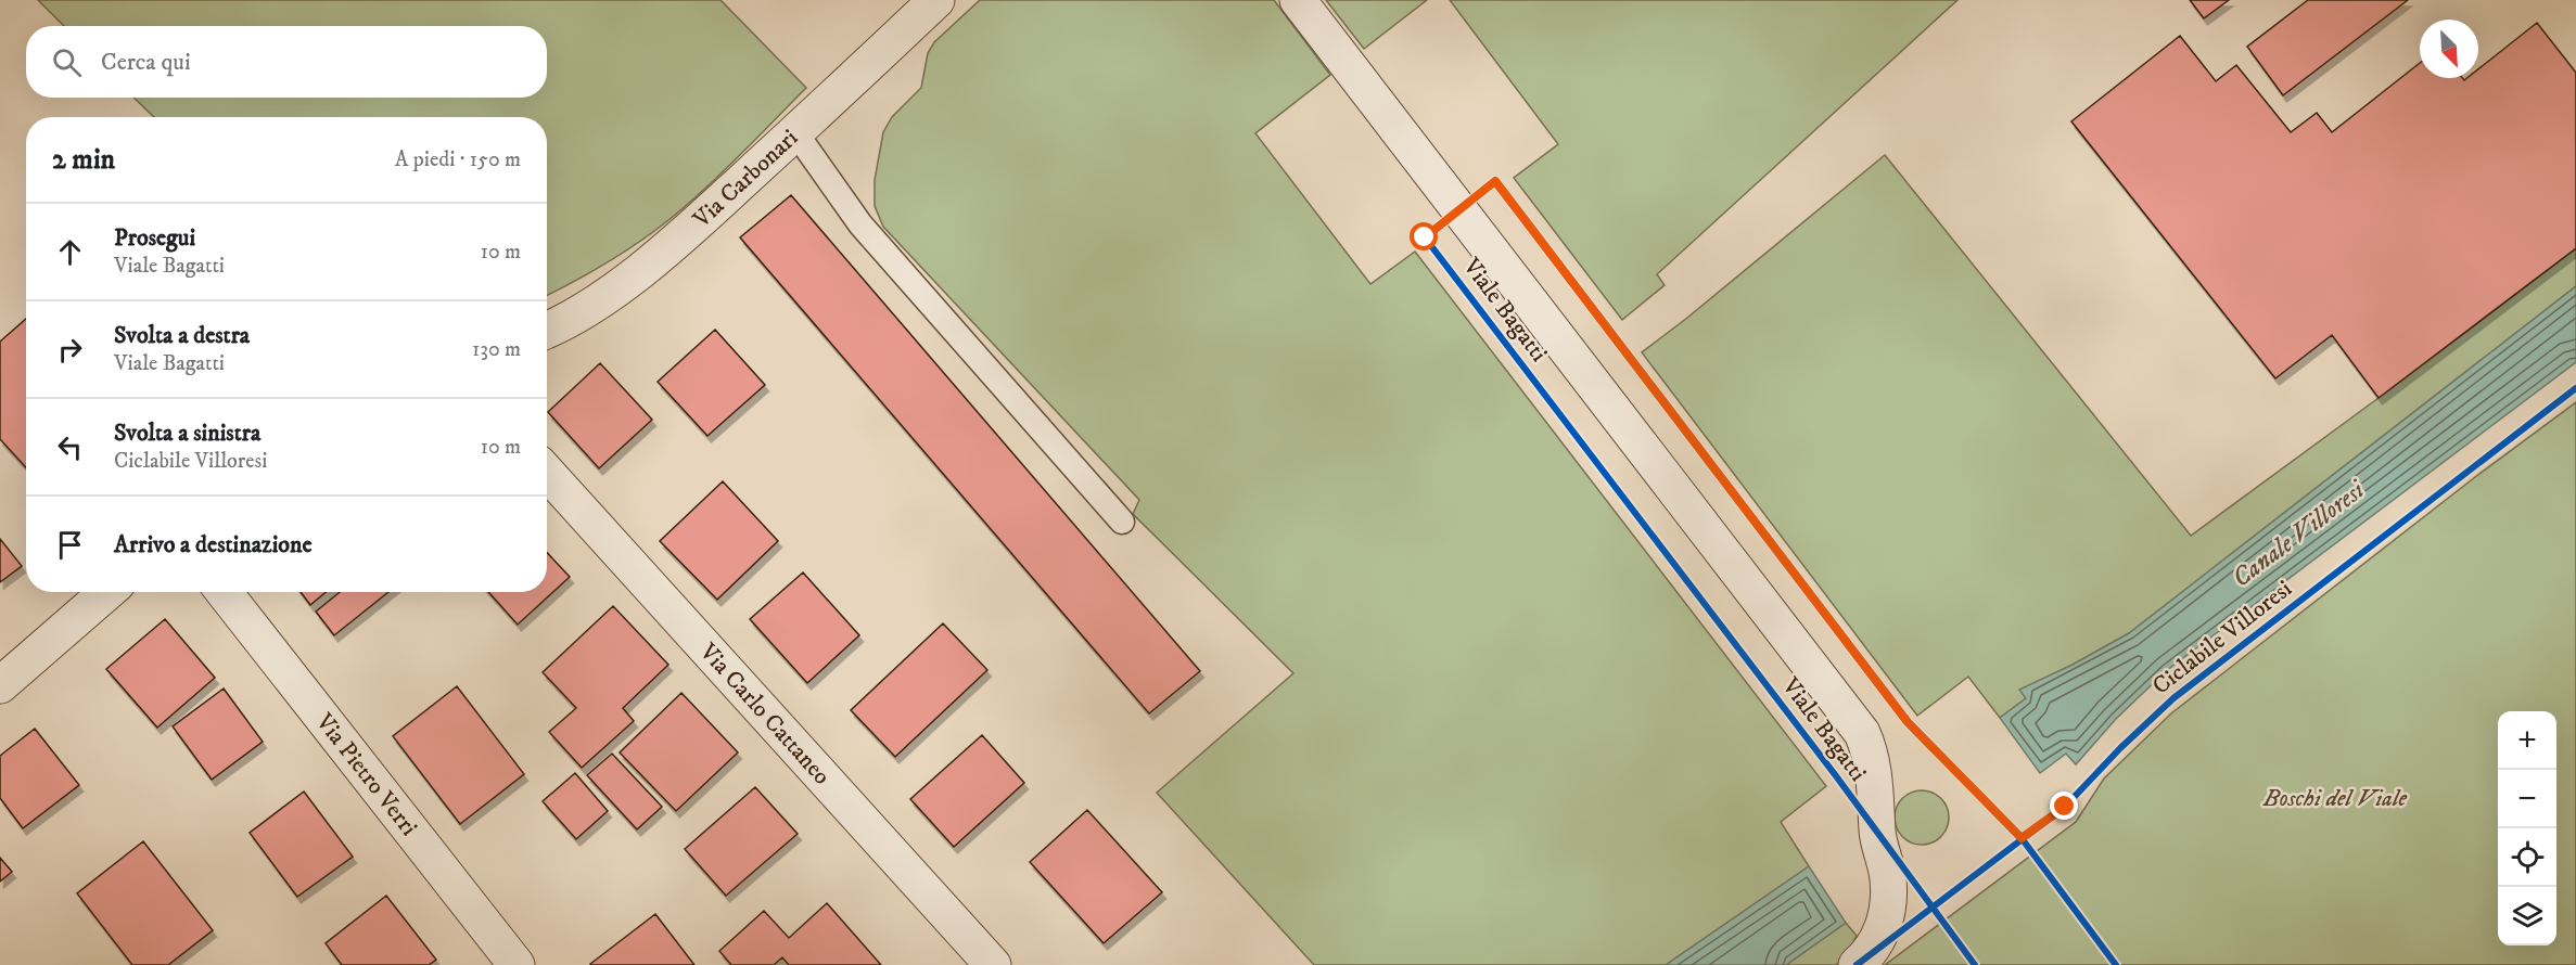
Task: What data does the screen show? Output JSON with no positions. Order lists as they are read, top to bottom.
{
  "streets": {
    "street": [
      "Via Carbonari",
      "Viale Bagatti",
      "Via Carlo Cattaneo",
      "Via Pietro Verri"
    ],
    "cycle path": ["Ciclabile Villoresi"]
  },
  "water": ["Canale Villoresi"],
  "parks": ["Boschi del Viale"],
  "north": "bottom right",
  "page": {
    "search": "Cerca qui",
    "heading": ["2 min", "A piedi · 150 m"],
    "list": [
      ["Prosegui", "Viale Bagatti", "10 m"],
      ["Svolta a destra", "Viale Bagatti", "130 m"],
      ["Svolta a sinistra", "Ciclabile Villoresi", "10 m"],
      "Arrivo a destinazione"
    ],
    "map_buttons": ["+", "−"]
  }
}
